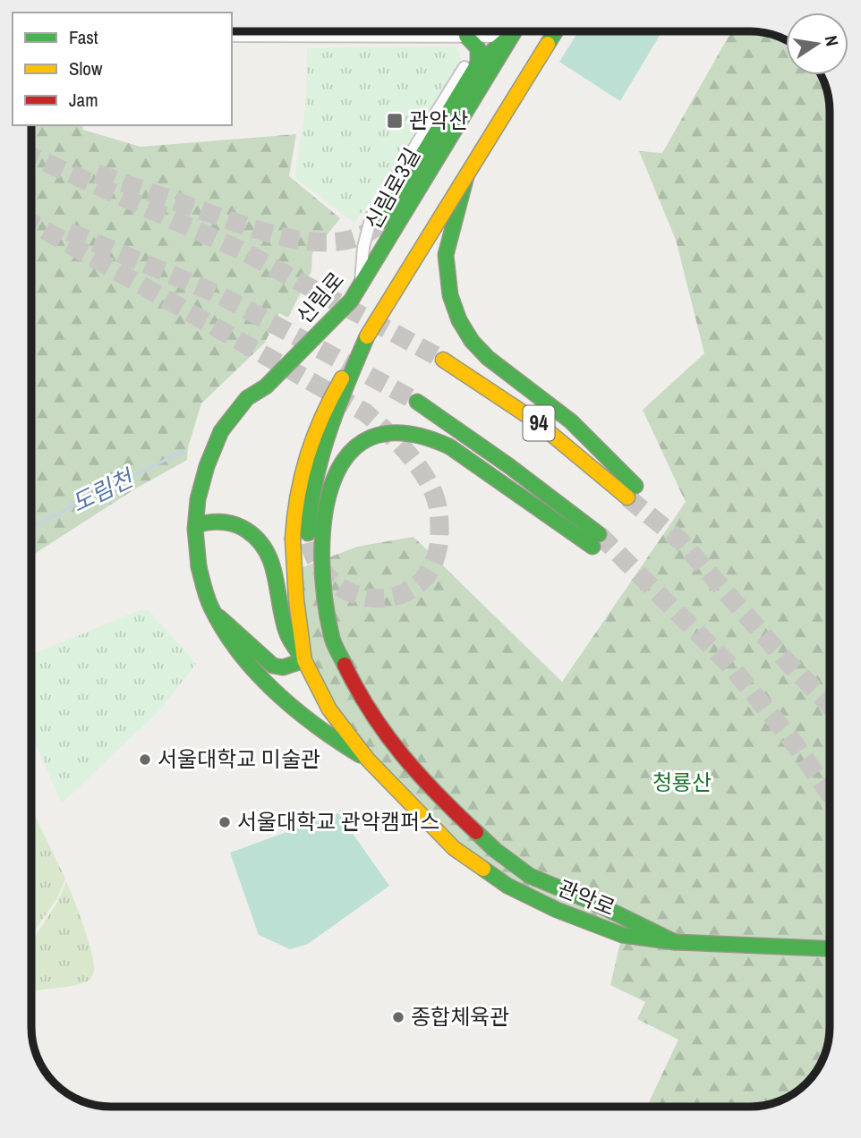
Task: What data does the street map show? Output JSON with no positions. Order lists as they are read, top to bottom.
{
  "streets": {
    "main road": ["신림로", "94", "관악로"],
    "street": ["신림로3길"]
  },
  "crossings": [
    ["신림로3길", "신림로"],
    ["신림로", "관악로"],
    ["94", "관악로"]
  ],
  "water": ["도림천"],
  "parks": ["청룡산"],
  "places": {
    "transit": ["관악산"],
    "other": ["서울대학교 미술관", "서울대학교 관악캠퍼스", "종합체육관"]
  },
  "legend": ["Fast", "Slow", "Jam"],
  "north": "right"
}
